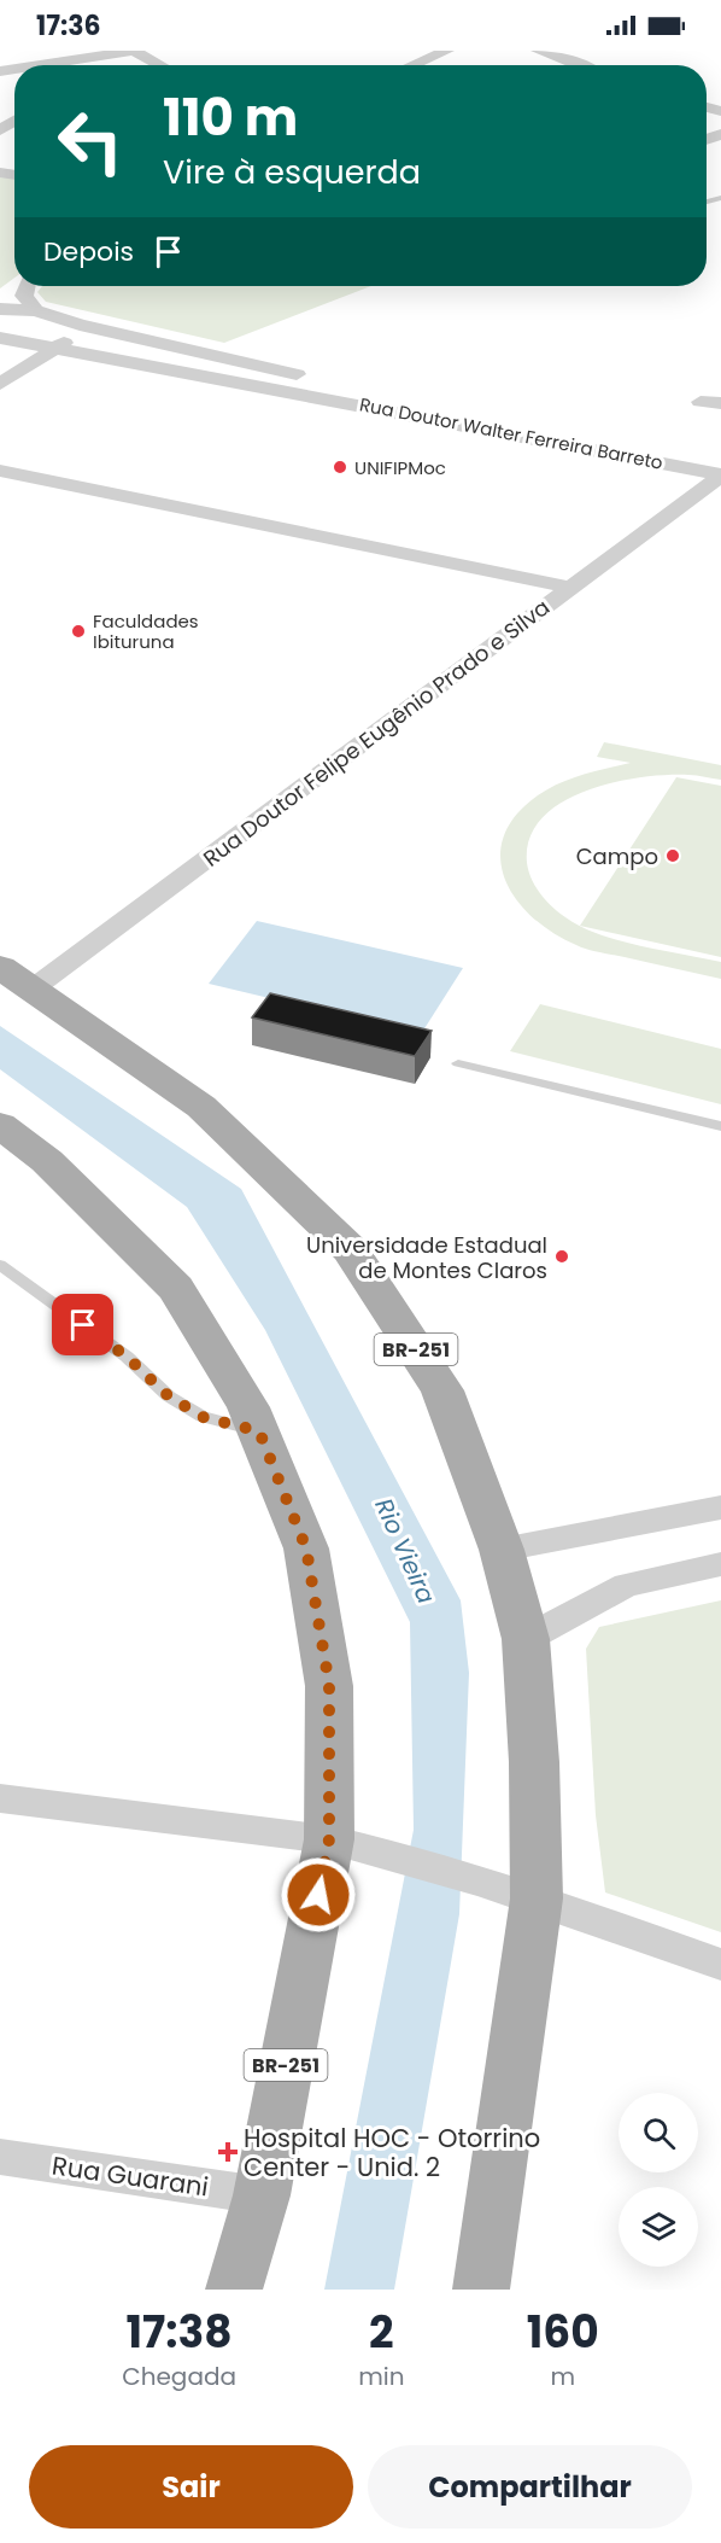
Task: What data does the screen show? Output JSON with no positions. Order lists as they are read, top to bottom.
{
  "streets": {
    "main road": ["BR-251"],
    "street": ["Rua Doutor Walter Ferreira Barreto", "Rua Doutor Felipe Eugênio Prado e Silva", "Rua Guarani"]
  },
  "crossings": [
    ["Rua Doutor Walter Ferreira Barreto", "Rua Doutor Felipe Eugênio Prado e Silva"],
    ["Rua Doutor Felipe Eugênio Prado e Silva", "BR-251"],
    ["BR-251", "Rua Guarani"]
  ],
  "water": ["Rio Vieira"],
  "places": {
    "other": [
      "UNIFIPMoc",
      "Faculdades Ibituruna",
      "Campo",
      "Universidade Estadual de Montes Claros"
    ],
    "health": ["Hospital HOC - Otorrino Center - Unid. 2"]
  },
  "page": {
    "status": "17:36",
    "turn": ["110 m", "Vire à esquerda"],
    "then": "Depois",
    "eta": [
      "17:38",
      "Chegada",
      "2",
      "min",
      "160",
      "m"
    ],
    "buttons": ["Sair", "Compartilhar"]
  }
}
